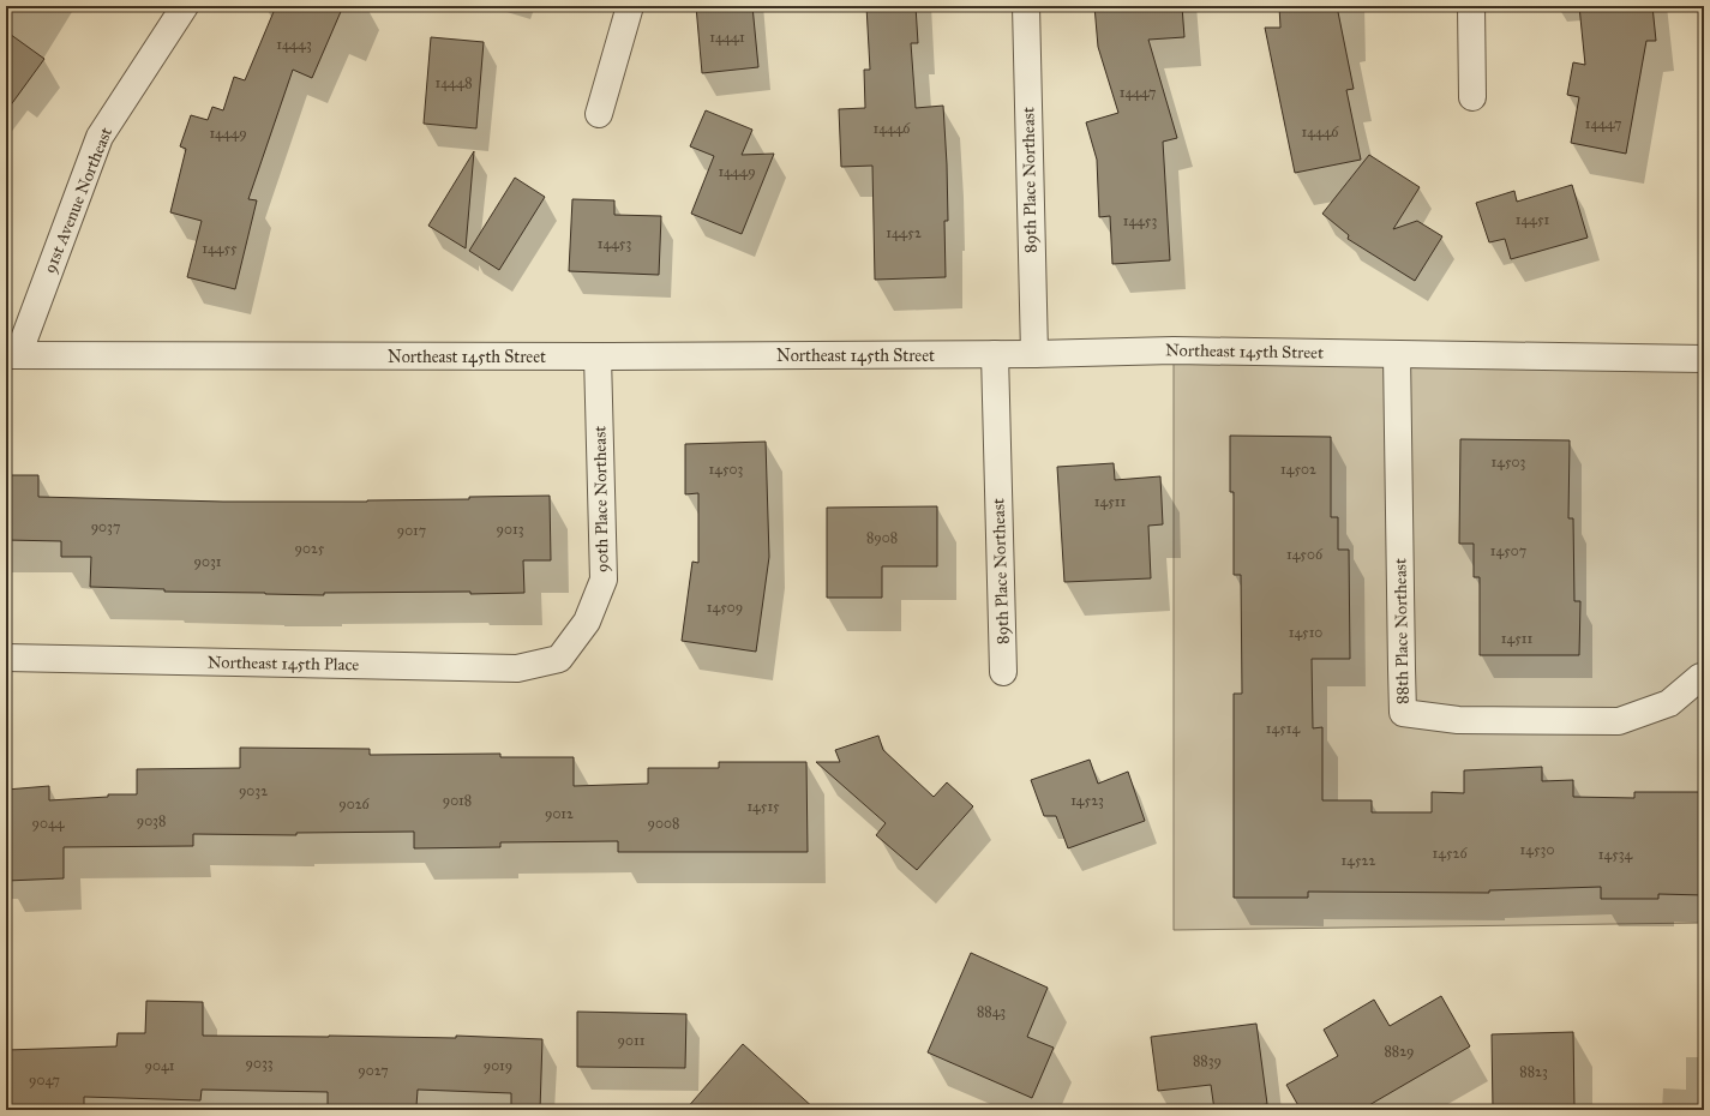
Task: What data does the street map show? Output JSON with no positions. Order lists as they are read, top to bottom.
{
  "streets": {
    "street": [
      "89th Place Northeast",
      "91st Avenue Northeast",
      "Northeast 145th Street",
      "90th Place Northeast",
      "88th Place Northeast",
      "Northeast 145th Place"
    ]
  },
  "crossings": [
    ["89th Place Northeast", "Northeast 145th Street"],
    ["91st Avenue Northeast", "Northeast 145th Street"],
    ["Northeast 145th Street", "90th Place Northeast"],
    ["Northeast 145th Street", "88th Place Northeast"],
    ["90th Place Northeast", "Northeast 145th Place"]
  ],
  "house_numbers": [
    "14441",
    "14443",
    "14448",
    "14447",
    "14447",
    "14446",
    "14446",
    "14449",
    "14449",
    "14451",
    "14453",
    "14452",
    "14453",
    "14455",
    "14503",
    "14503",
    "14502",
    "14511",
    "9037",
    "9013",
    "9017",
    "8908",
    "9025",
    "14507",
    "14506",
    "9031",
    "14509",
    "14510",
    "14511",
    "14514",
    "9032",
    "9018",
    "14523",
    "9026",
    "14515",
    "9012",
    "9038",
    "9044",
    "9008",
    "14530",
    "14526",
    "14534",
    "14522",
    "8843",
    "9011",
    "8829",
    "8839",
    "9033",
    "9041",
    "9019",
    "9027",
    "8823",
    "9047"
  ]
}
